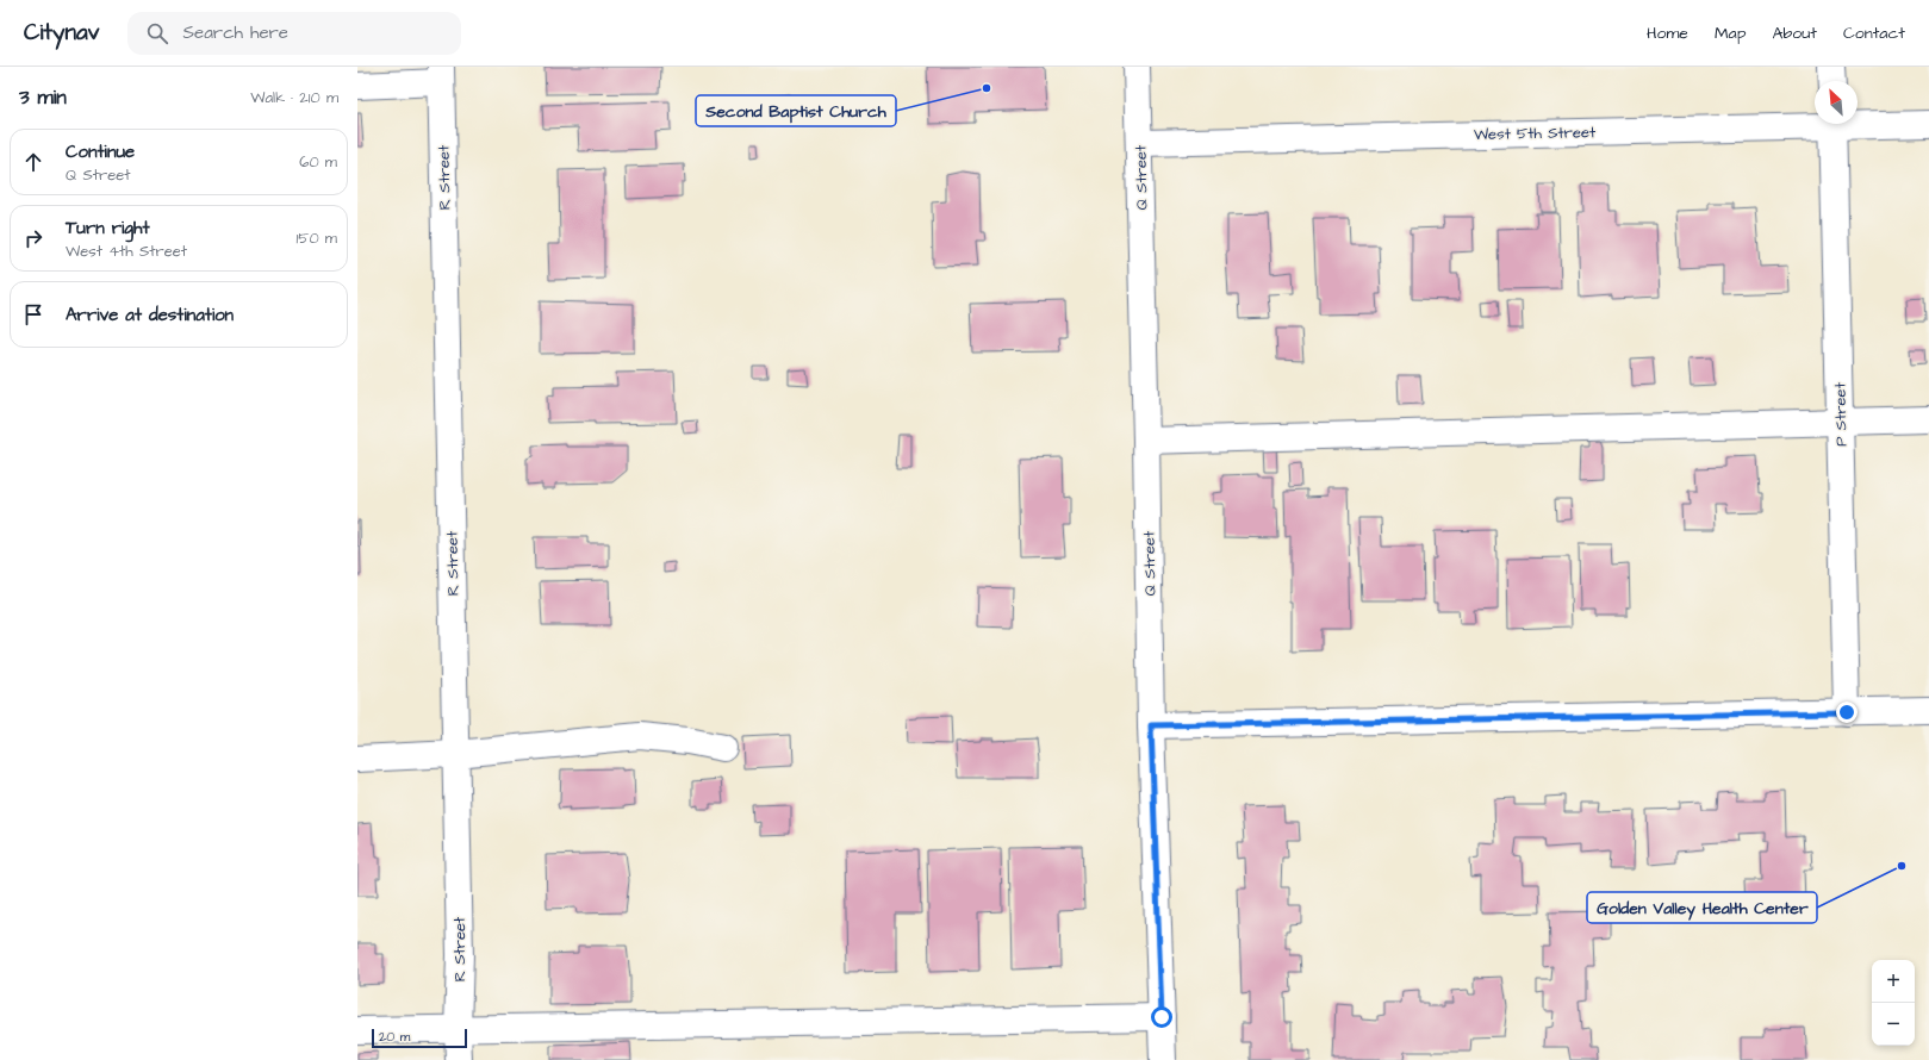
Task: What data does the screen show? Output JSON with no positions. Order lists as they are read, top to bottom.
{
  "streets": {
    "street": [
      "West 5th Street",
      "R Street",
      "Q Street",
      "P Street"
    ]
  },
  "crossings": [
    ["West 5th Street", "Q Street"]
  ],
  "places": ["Second Baptist Church", "Golden Valley Health Center"],
  "scale_bar": "20 m",
  "north": "top left",
  "page": {
    "header": "Citynav",
    "search": "Search here",
    "nav": [
      "Home",
      "Map",
      "About",
      "Contact"
    ],
    "heading": ["3 min", "Walk · 210 m"],
    "list": [
      ["Continue", "Q Street", "60 m"],
      ["Turn right", "West 4th Street", "150 m"],
      "Arrive at destination"
    ],
    "map_buttons": ["+", "−"],
    "scale": "20 m"
  }
}
